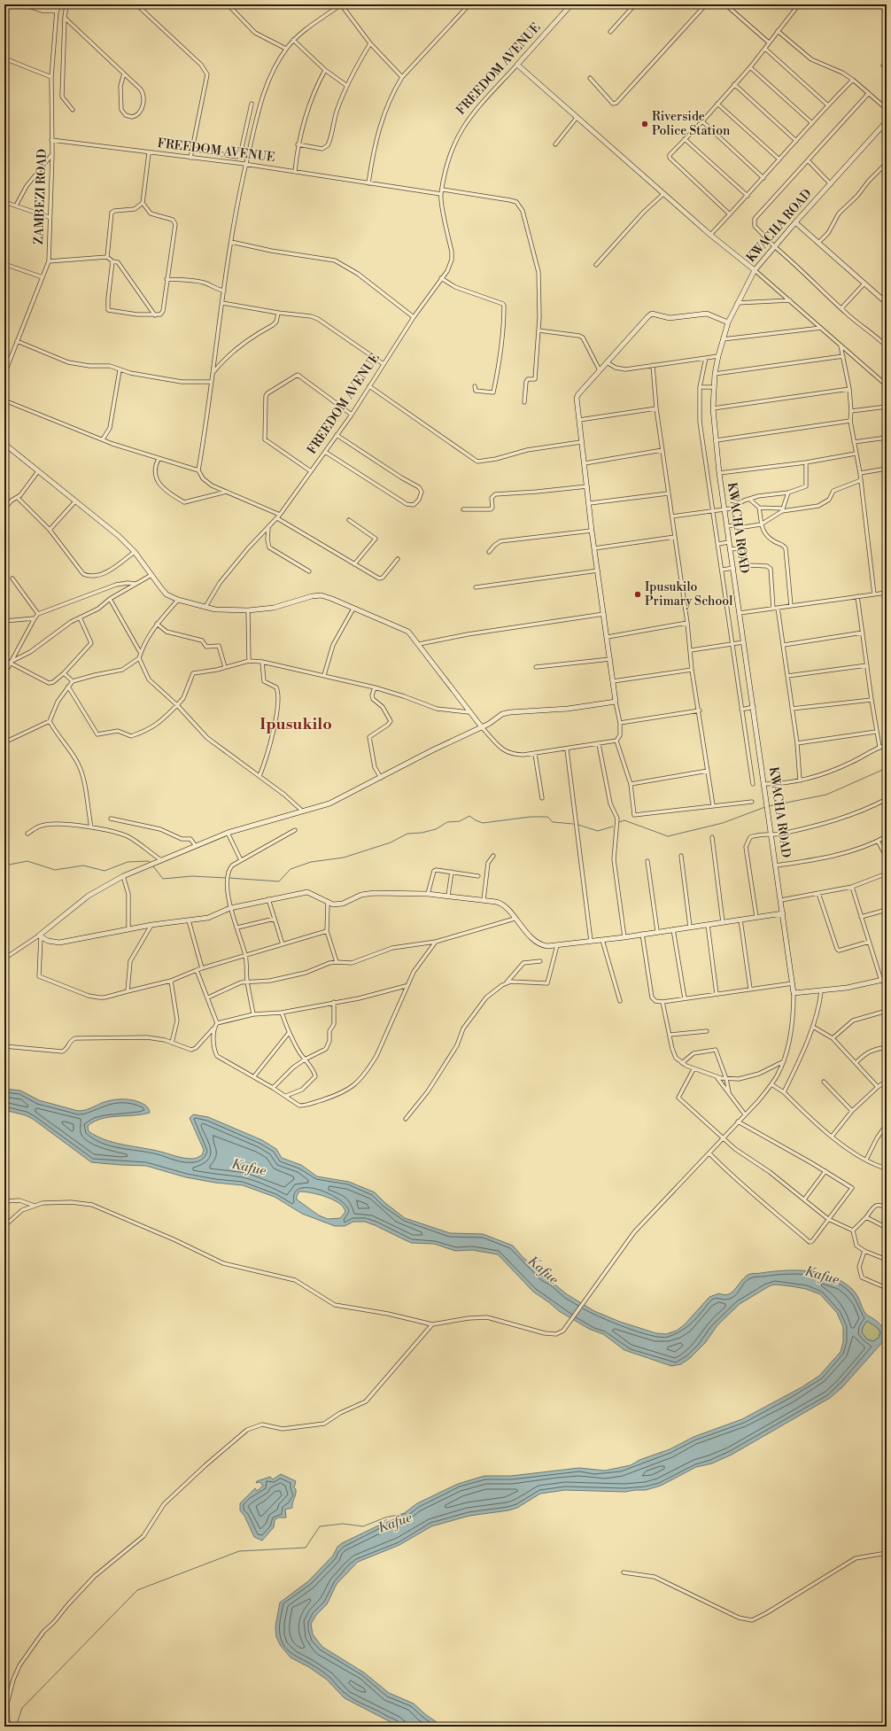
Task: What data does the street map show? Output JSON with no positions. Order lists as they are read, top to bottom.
{
  "streets": {
    "street": ["FREEDOM AVENUE", "ZAMBEZI ROAD", "KWACHA ROAD"]
  },
  "crossings": [
    ["FREEDOM AVENUE", "ZAMBEZI ROAD"]
  ],
  "districts": ["Ipusukilo"],
  "water": ["Kafue"],
  "places": ["Riverside Police Station", "Ipusukilo Primary School"]
}
